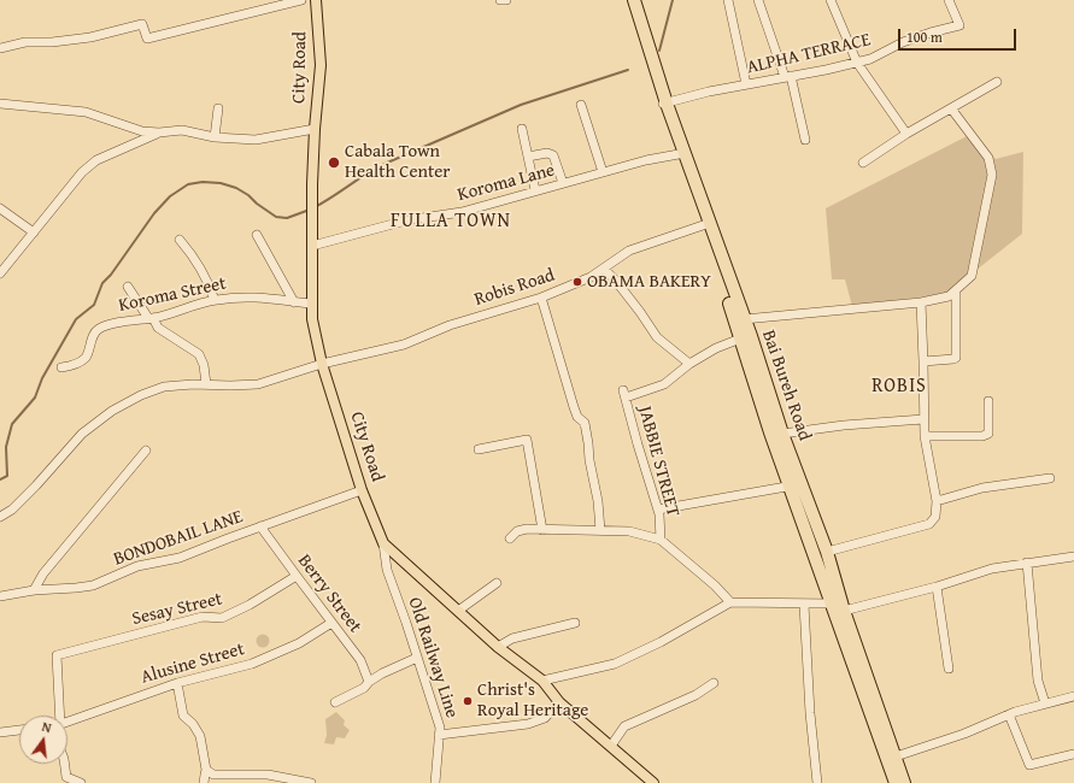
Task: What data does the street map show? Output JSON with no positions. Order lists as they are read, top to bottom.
{
  "streets": {
    "highway": ["Bai Bureh Road"],
    "main road": ["City Road"],
    "street": [
      "ALPHA TERRACE",
      "Koroma Lane",
      "Robis Road",
      "Koroma Street",
      "JABBIE STREET",
      "BONDOBAIL LANE",
      "Berry Street",
      "Sesay Street",
      "Old Railway Line",
      "Alusine Street"
    ]
  },
  "crossings": [
    ["ALPHA TERRACE", "Bai Bureh Road"],
    ["City Road", "Koroma Lane"],
    ["City Road", "Robis Road"],
    ["City Road", "Koroma Street"],
    ["City Road", "BONDOBAIL LANE"],
    ["City Road", "Old Railway Line"],
    ["Koroma Lane", "Bai Bureh Road"],
    ["Robis Road", "Bai Bureh Road"],
    ["BONDOBAIL LANE", "Berry Street"],
    ["Berry Street", "Sesay Street"],
    ["Berry Street", "Alusine Street"]
  ],
  "districts": ["FULLA TOWN", "ROBIS"],
  "places": ["Cabala Town Health Center", "OBAMA BAKERY", "Christ's Royal Heritage"],
  "scale_bar": "100 m",
  "north": "top"
}
